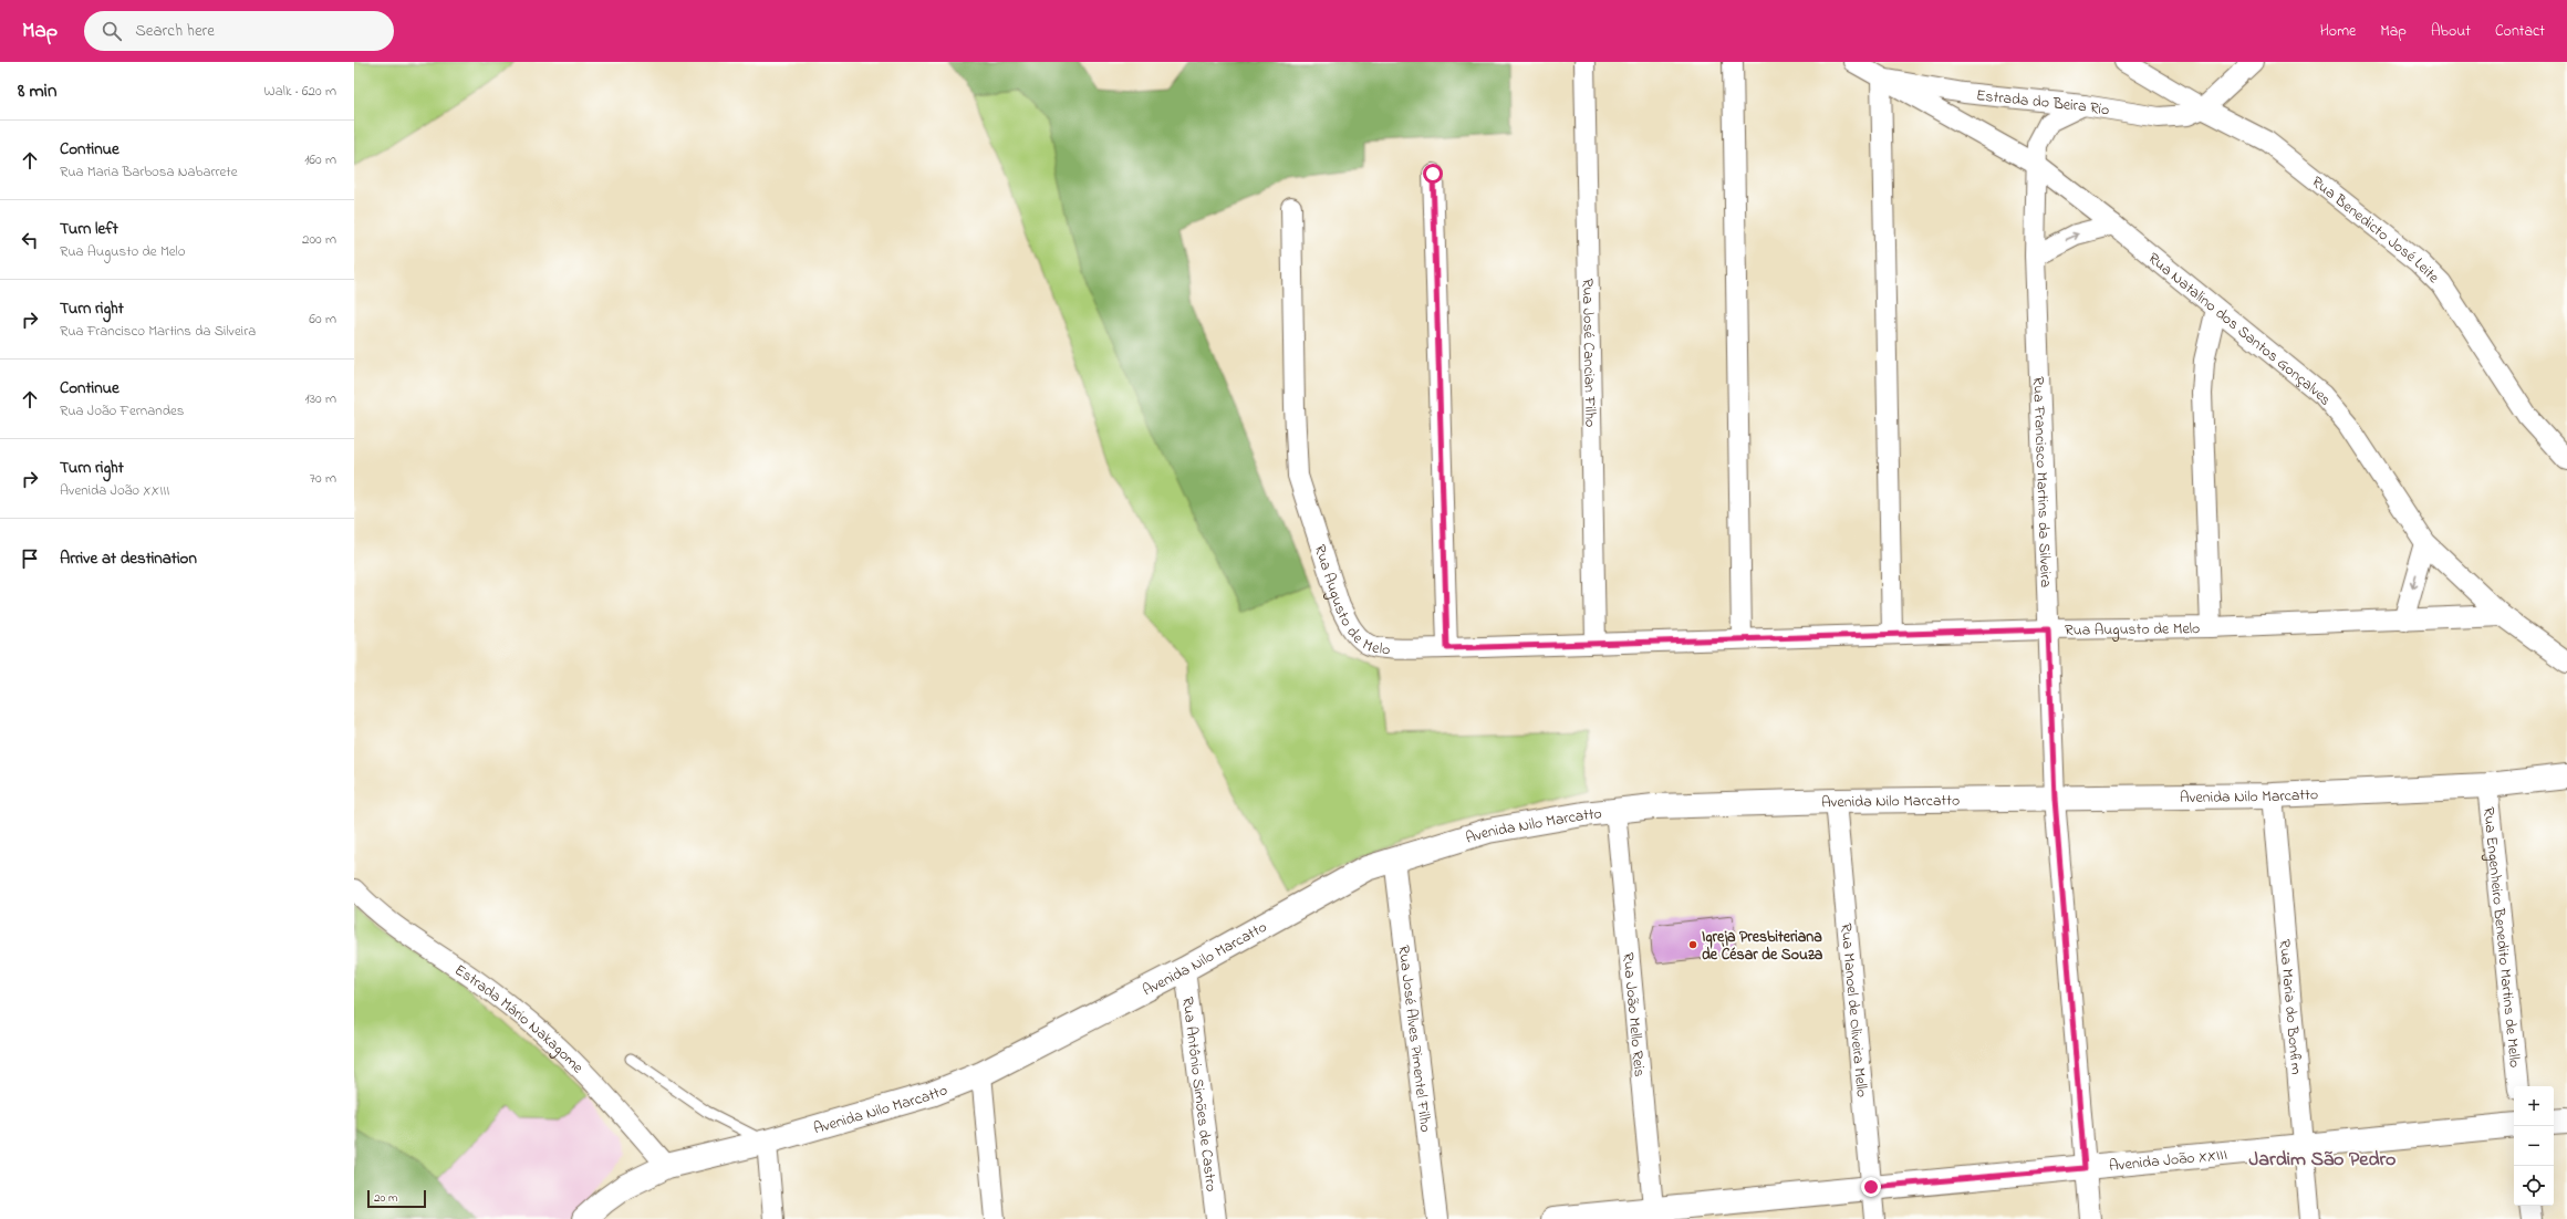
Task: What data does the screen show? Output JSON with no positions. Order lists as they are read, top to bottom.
{
  "streets": {
    "street": [
      "Estrada do Beira Rio",
      "Rua Benedicto José Leite",
      "Rua Natalino dos Santos Gonçalves",
      "Rua José Cancian Filho",
      "Rua Francisco Martins da Silveira",
      "Rua Augusto de Melo",
      "Avenida Nilo Marcatto",
      "Rua Engenheiro Benedito Martins de Mello",
      "Rua Maria do Bonfim",
      "Rua Manoel de Oliveira Mello",
      "Rua João Mello Reis",
      "Estrada Mário Nakagome",
      "Rua José Alves Pimentel Filho",
      "Rua Antônio Simões de Castro",
      "Avenida João XXIII"
    ]
  },
  "crossings": [
    ["Estrada do Beira Rio", "Rua Benedicto José Leite"],
    ["Estrada do Beira Rio", "Rua Natalino dos Santos Gonçalves"],
    ["Rua Natalino dos Santos Gonçalves", "Rua Francisco Martins da Silveira"],
    ["Rua Natalino dos Santos Gonçalves", "Rua Augusto de Melo"],
    ["Rua José Cancian Filho", "Rua Augusto de Melo"],
    ["Rua Francisco Martins da Silveira", "Rua Augusto de Melo"],
    ["Rua Francisco Martins da Silveira", "Avenida Nilo Marcatto"],
    ["Rua Francisco Martins da Silveira", "Avenida João XXIII"],
    ["Avenida Nilo Marcatto", "Rua Engenheiro Benedito Martins de Mello"],
    ["Avenida Nilo Marcatto", "Rua Maria do Bonfim"],
    ["Avenida Nilo Marcatto", "Rua Manoel de Oliveira Mello"],
    ["Avenida Nilo Marcatto", "Rua João Mello Reis"],
    ["Avenida Nilo Marcatto", "Estrada Mário Nakagome"],
    ["Avenida Nilo Marcatto", "Rua José Alves Pimentel Filho"],
    ["Avenida Nilo Marcatto", "Rua Antônio Simões de Castro"],
    ["Rua Maria do Bonfim", "Avenida João XXIII"],
    ["Rua Manoel de Oliveira Mello", "Avenida João XXIII"],
    ["Rua João Mello Reis", "Avenida João XXIII"]
  ],
  "districts": ["Jardim São Pedro"],
  "places": ["Igreja Presbiteriana de César de Souza"],
  "scale_bar": "20 m",
  "page": {
    "header": "Map",
    "search": "Search here",
    "nav": [
      "Home",
      "Map",
      "About",
      "Contact"
    ],
    "heading": ["8 min", "Walk · 620 m"],
    "list": [
      ["Continue", "Rua Maria Barbosa Nabarrete", "160 m"],
      ["Turn left", "Rua Augusto de Melo", "200 m"],
      ["Turn right", "Rua Francisco Martins da Silveira", "60 m"],
      ["Continue", "Rua João Fernandes", "130 m"],
      ["Turn right", "Avenida João XXIII", "70 m"],
      "Arrive at destination"
    ],
    "map_buttons": ["+", "−"],
    "scale": "20 m"
  }
}
